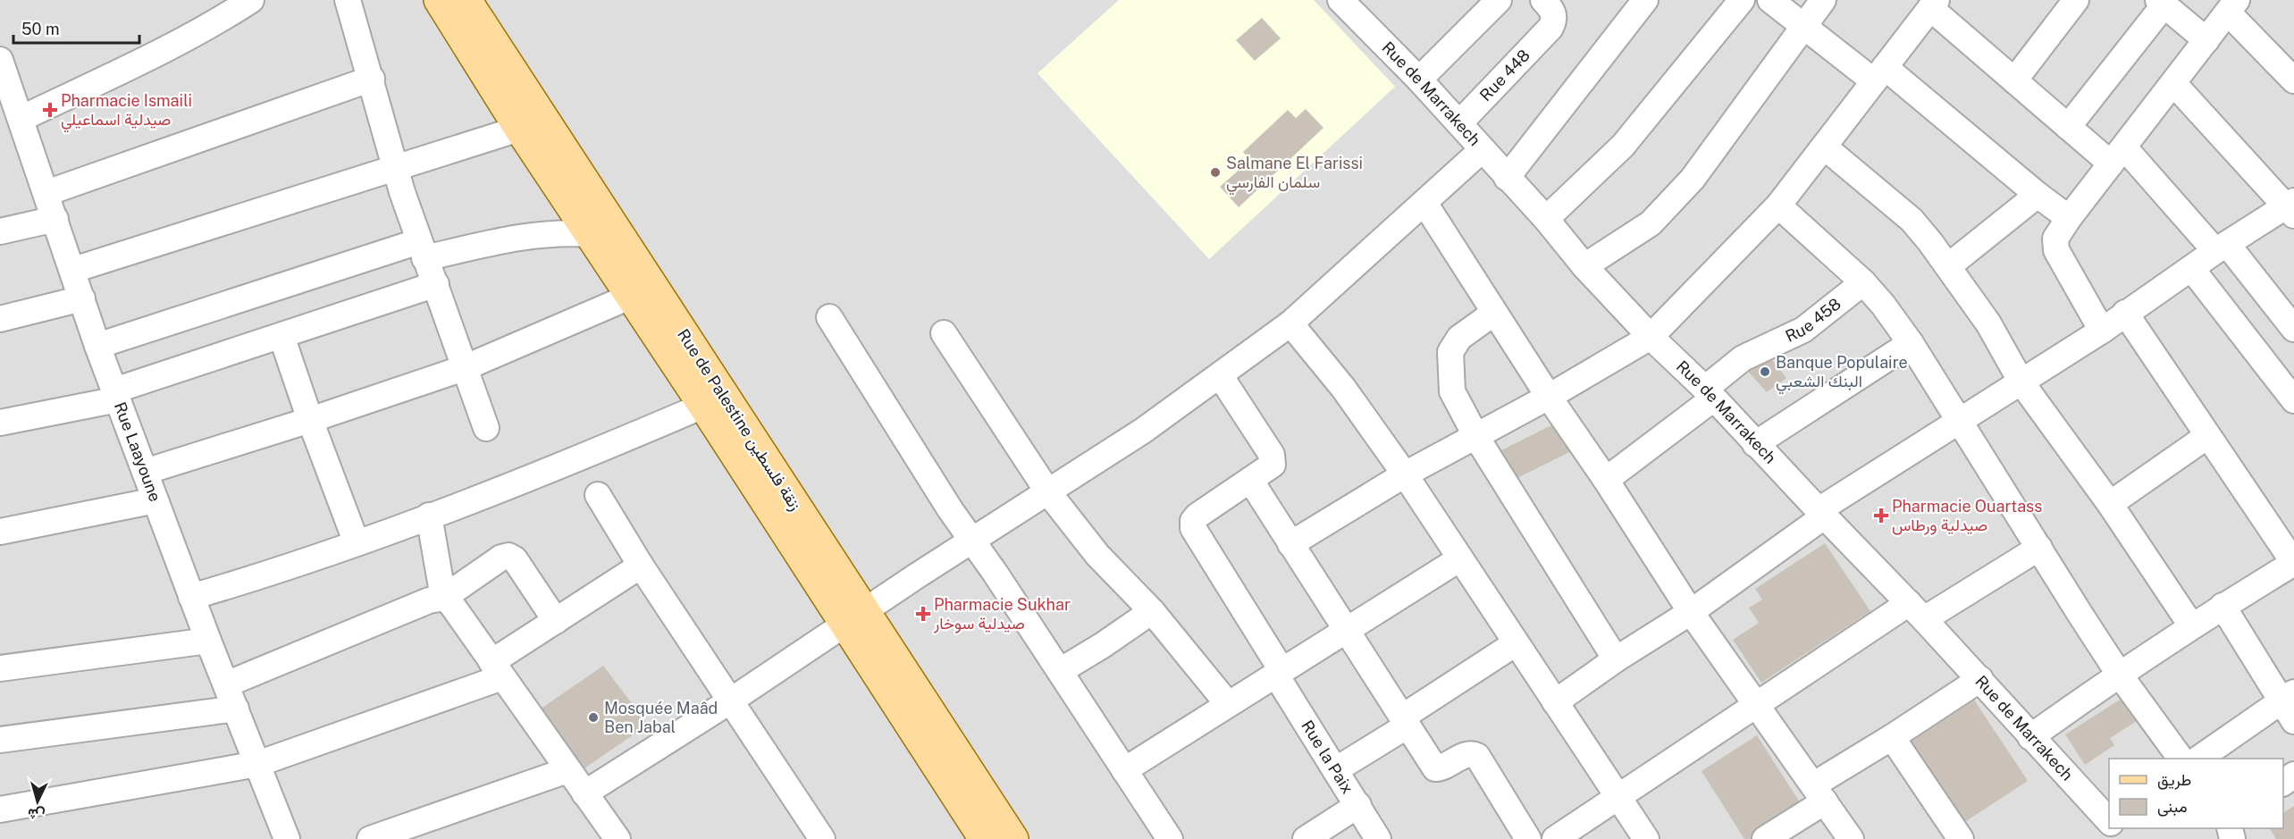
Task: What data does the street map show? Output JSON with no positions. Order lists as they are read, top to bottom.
{
  "streets": {
    "main road": ["Rue de Palestine زنقة فلسطين"],
    "street": [
      "Rue 448",
      "Rue de Marrakech",
      "Rue 458",
      "Rue Laayoune",
      "Rue la Paix"
    ]
  },
  "crossings": [
    ["Rue 448", "Rue de Marrakech"],
    ["Rue de Marrakech", "Rue 458"]
  ],
  "places": {
    "health": ["Pharmacie Ismaili صيدلية اسماعيلي", "Pharmacie Ouartass صيدلية ورطاس", "Pharmacie Sukhar صيدلية سوخار"],
    "other": ["Salmane El Farissi سلمان الفارسي", "Banque Populaire البنك الشعبي", "Mosquée Maâd Ben Jabal"]
  },
  "legend": ["طريق", "مبنى"],
  "scale_bar": "50 m",
  "north": "bottom"
}
